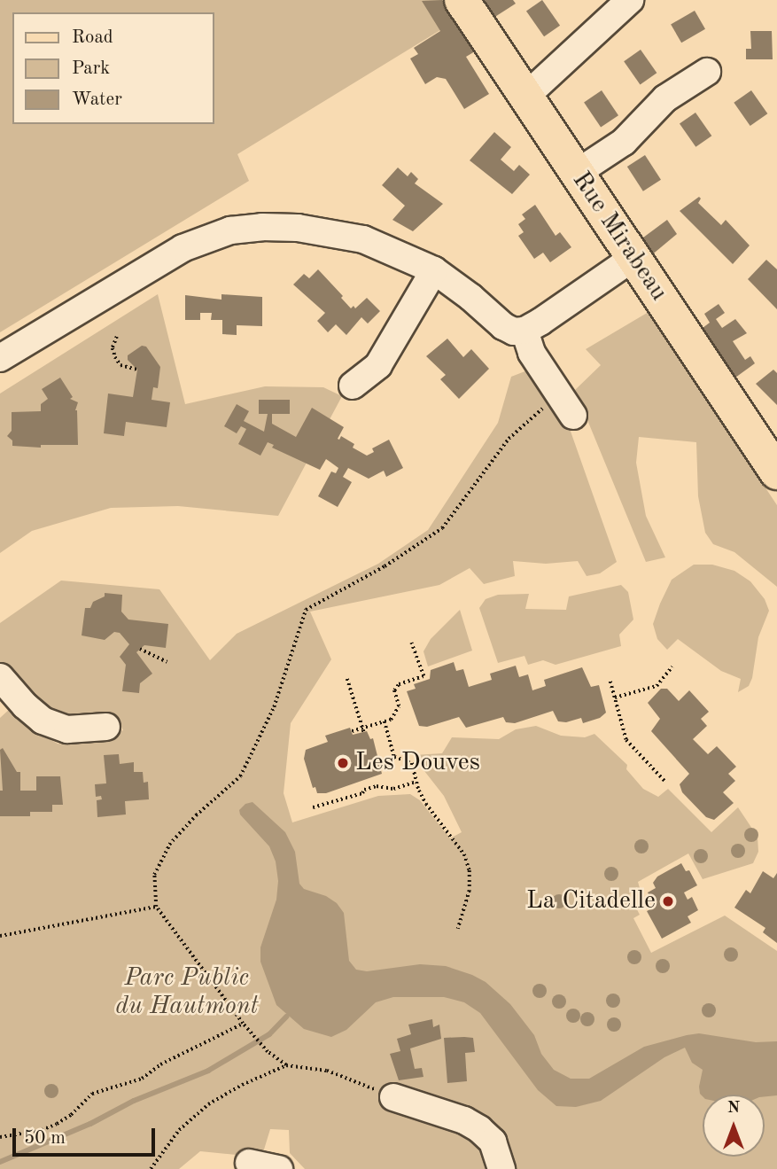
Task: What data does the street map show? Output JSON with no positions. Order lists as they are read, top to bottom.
{
  "streets": {
    "main road": ["Rue Mirabeau"]
  },
  "parks": ["Parc Public du Hautmont"],
  "places": ["Les Douves", "La Citadelle"],
  "legend": ["Road", "Park", "Water"],
  "scale_bar": "50 m",
  "north": "top"
}
